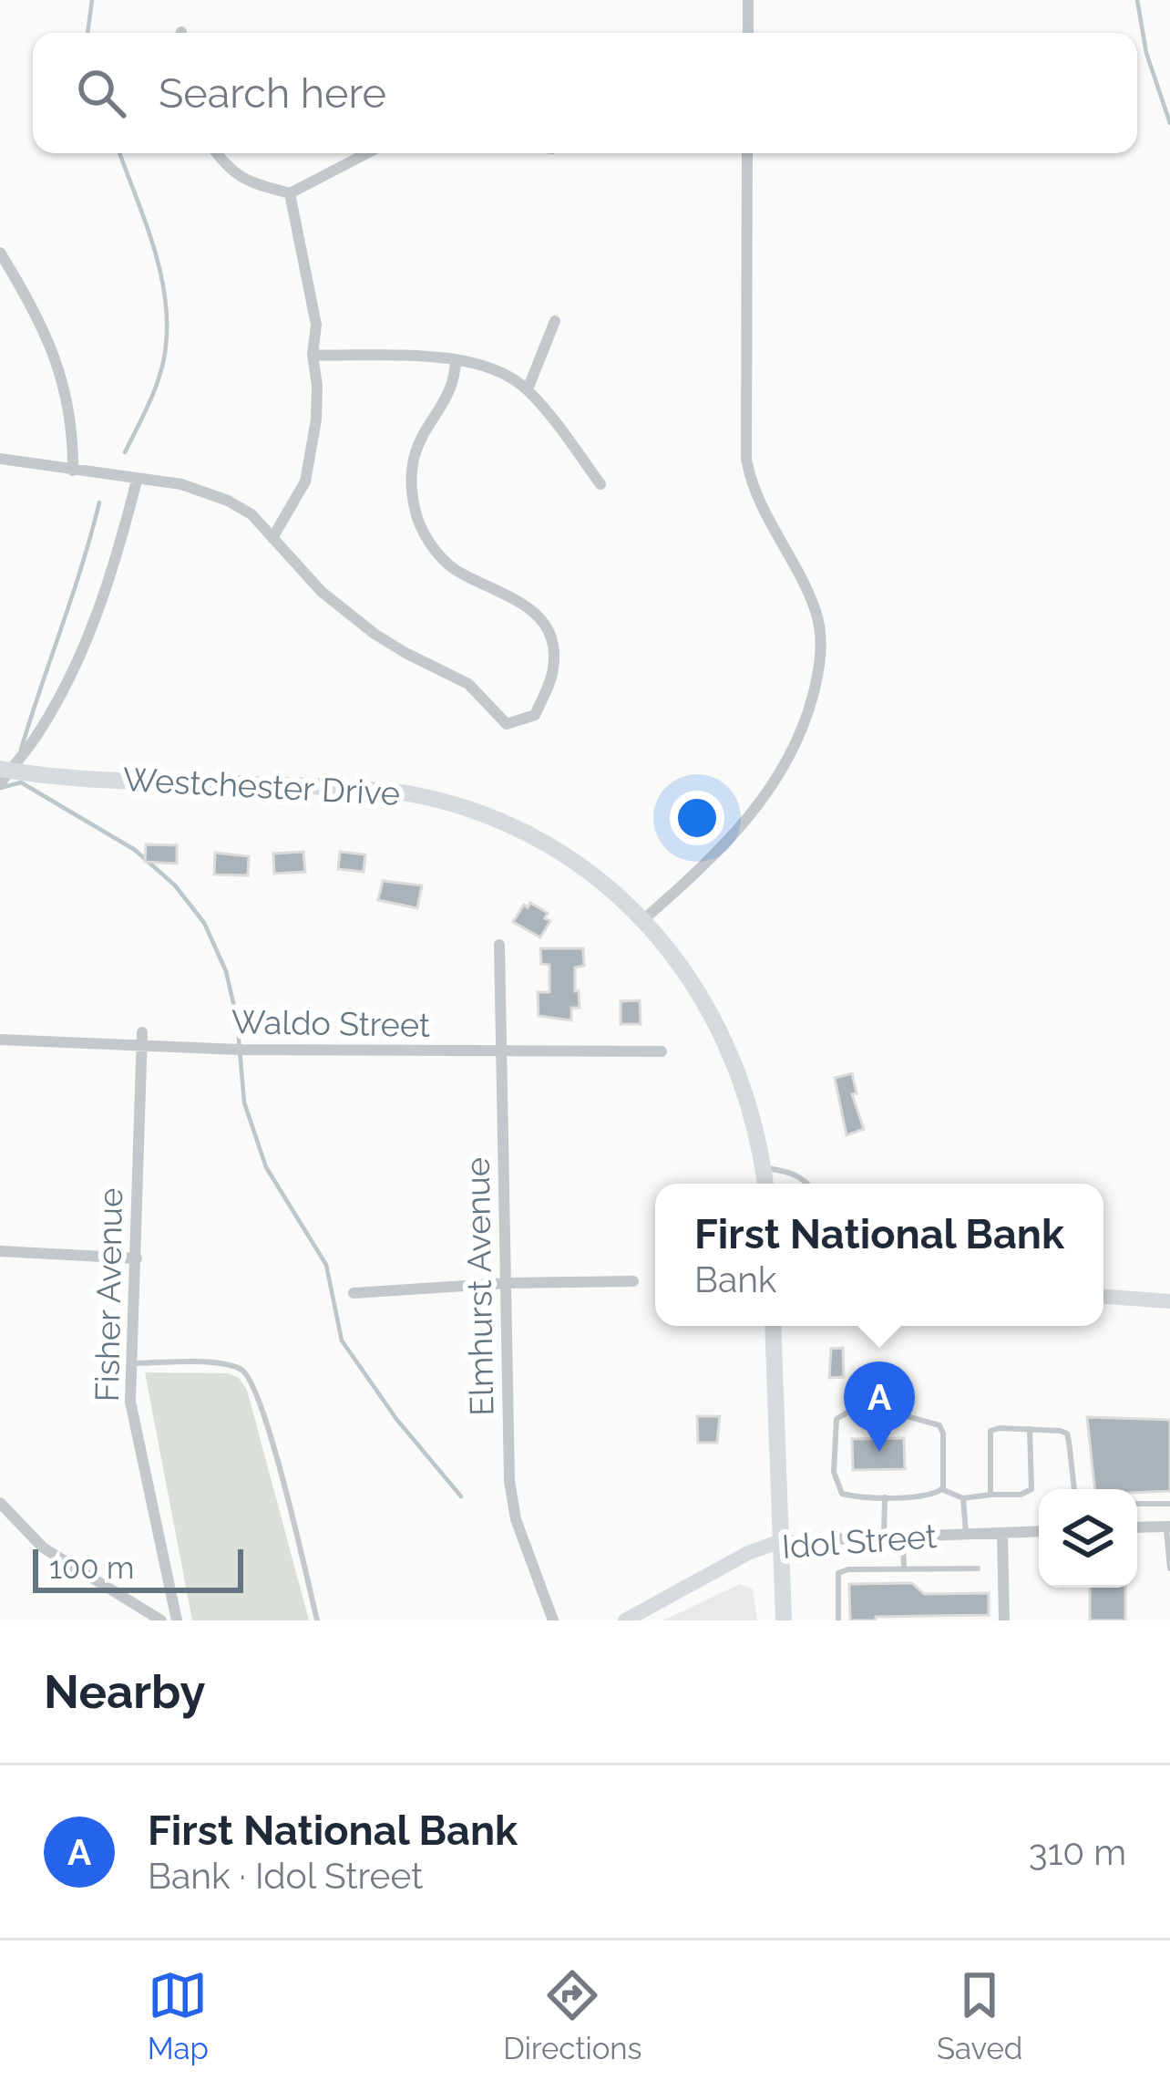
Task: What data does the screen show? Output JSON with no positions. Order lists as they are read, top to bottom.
{
  "streets": {
    "main road": ["Westchester Drive"],
    "street": [
      "Waldo Street",
      "Elmhurst Avenue",
      "Fisher Avenue",
      "Idol Street"
    ]
  },
  "crossings": [
    ["Waldo Street", "Elmhurst Avenue"],
    ["Waldo Street", "Fisher Avenue"]
  ],
  "scale_bar": "100 m",
  "page": {
    "search": "Search here",
    "popup": ["First National Bank", "Bank"],
    "pins": "A",
    "scale": "100 m",
    "heading": "Nearby",
    "list": [
      {
        "mark": "A",
        "name": "First National Bank",
        "note": "Bank · Idol Street",
        "value": "310 m"
      }
    ],
    "nav": ["Map", "Directions", "Saved"]
  }
}
